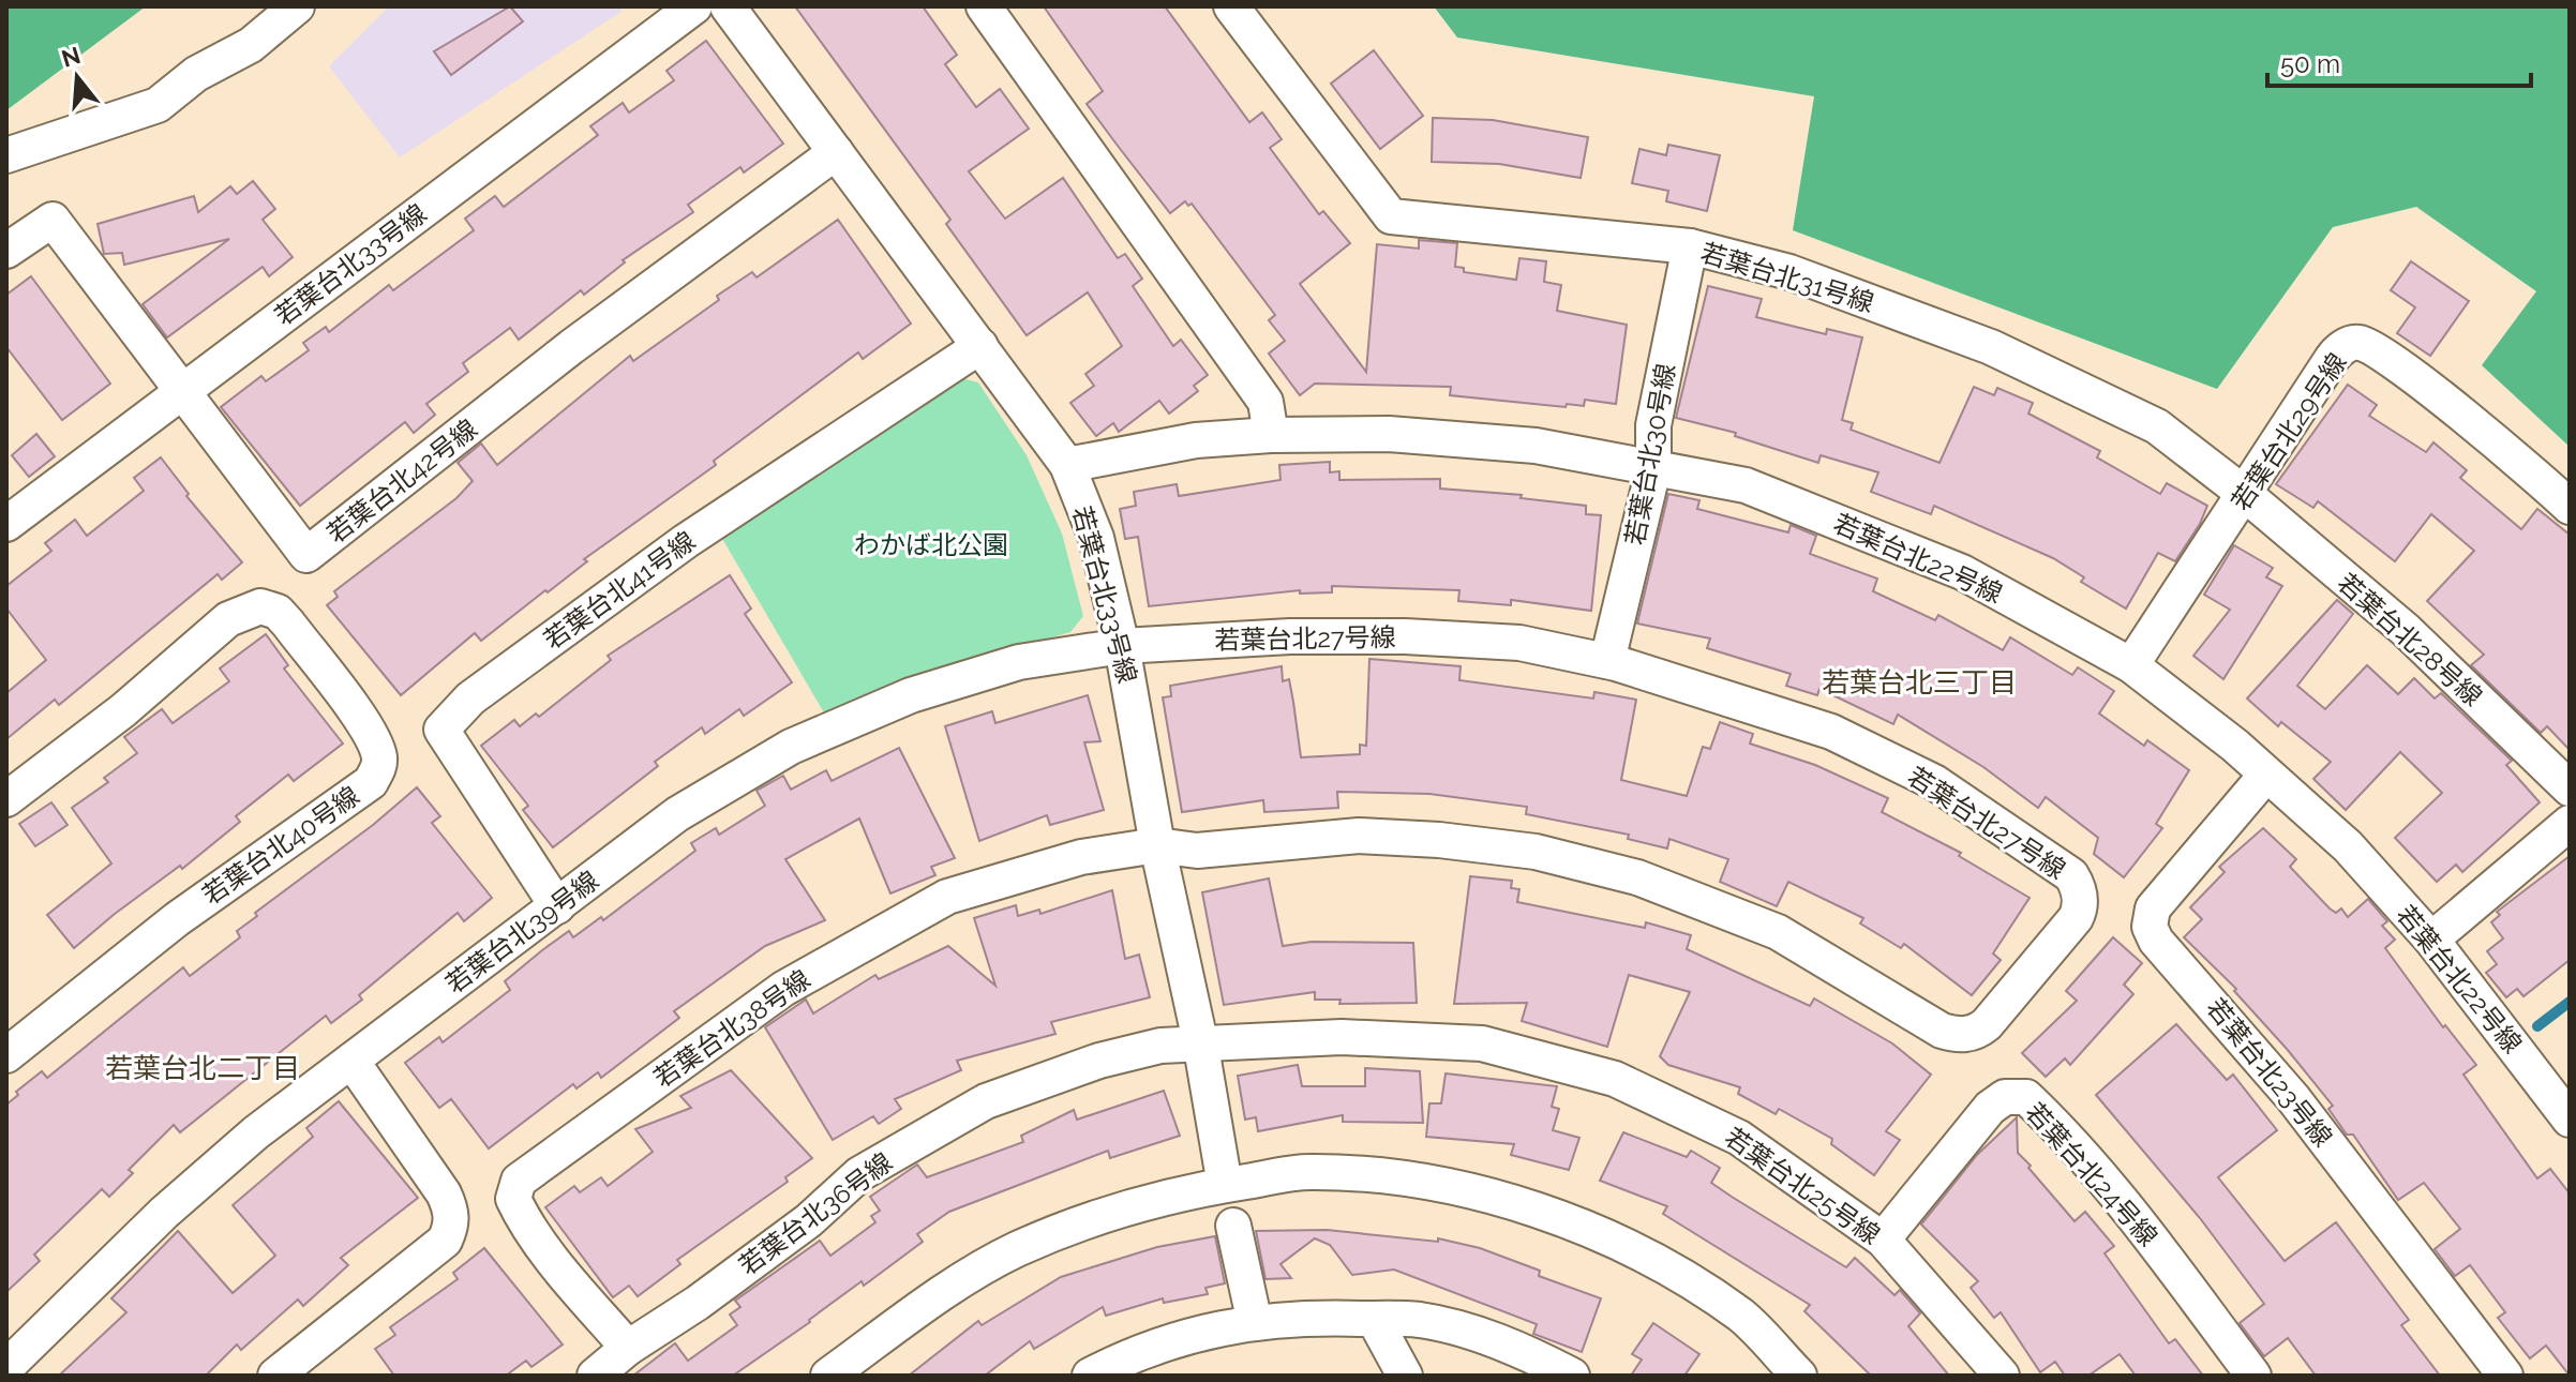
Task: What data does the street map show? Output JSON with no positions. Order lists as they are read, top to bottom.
{
  "streets": {
    "street": [
      "若葉台北33号線",
      "若葉台北31号線",
      "若葉台北29号線",
      "若葉台北30号線",
      "若葉台北42号線",
      "若葉台北22号線",
      "若葉台北41号線",
      "若葉台北27号線",
      "若葉台北28号線",
      "若葉台北40号線",
      "若葉台北39号線",
      "若葉台北38号線",
      "若葉台北23号線",
      "若葉台北24号線",
      "若葉台北25号線",
      "若葉台北36号線"
    ]
  },
  "crossings": [
    ["若葉台北33号線", "若葉台北42号線"],
    ["若葉台北33号線", "若葉台北22号線"],
    ["若葉台北33号線", "若葉台北41号線"],
    ["若葉台北33号線", "若葉台北27号線"],
    ["若葉台北33号線", "若葉台北39号線"],
    ["若葉台北33号線", "若葉台北38号線"],
    ["若葉台北33号線", "若葉台北25号線"],
    ["若葉台北33号線", "若葉台北36号線"],
    ["若葉台北31号線", "若葉台北29号線"],
    ["若葉台北31号線", "若葉台北30号線"],
    ["若葉台北31号線", "若葉台北28号線"],
    ["若葉台北29号線", "若葉台北22号線"],
    ["若葉台北29号線", "若葉台北28号線"],
    ["若葉台北30号線", "若葉台北22号線"],
    ["若葉台北30号線", "若葉台北27号線"],
    ["若葉台北22号線", "若葉台北23号線"],
    ["若葉台北41号線", "若葉台北39号線"],
    ["若葉台北27号線", "若葉台北39号線"],
    ["若葉台北27号線", "若葉台北38号線"],
    ["若葉台北38号線", "若葉台北36号線"],
    ["若葉台北24号線", "若葉台北25号線"],
    ["若葉台北25号線", "若葉台北36号線"]
  ],
  "districts": ["若葉台北三丁目", "若葉台北二丁目"],
  "parks": ["わかば北公園"],
  "scale_bar": "50 m",
  "north": "top"
}
